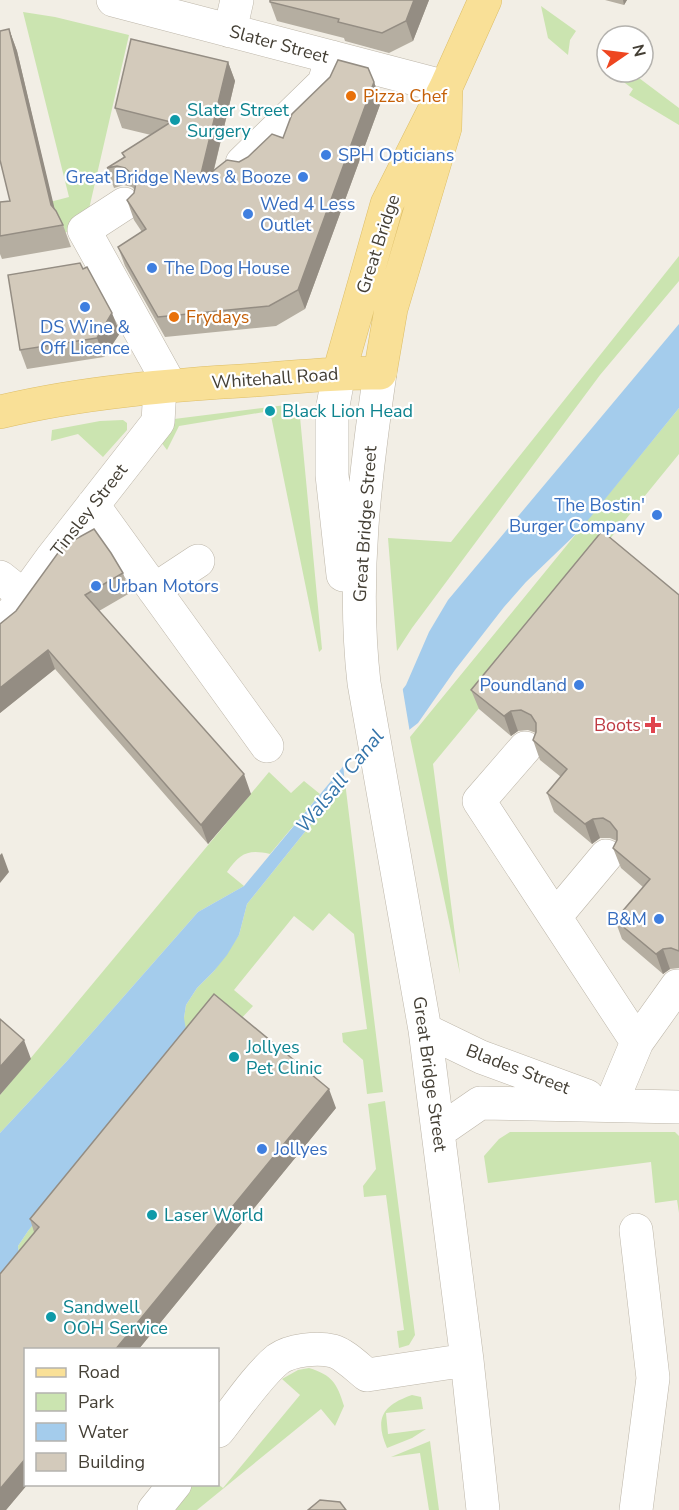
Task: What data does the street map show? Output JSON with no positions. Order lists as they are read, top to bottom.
{
  "streets": {
    "main road": ["Great Bridge", "Whitehall Road"],
    "street": [
      "Slater Street",
      "Tinsley Street",
      "Great Bridge Street",
      "Blades Street"
    ]
  },
  "crossings": [
    ["Slater Street", "Great Bridge"],
    ["Great Bridge", "Whitehall Road"],
    ["Great Bridge", "Great Bridge Street"],
    ["Whitehall Road", "Tinsley Street"],
    ["Whitehall Road", "Great Bridge Street"],
    ["Great Bridge Street", "Blades Street"]
  ],
  "water": ["Walsall Canal"],
  "places": {
    "other": [
      "Pizza Chef",
      "Slater Street Surgery",
      "SPH Opticians",
      "Great Bridge News & Booze",
      "Wed 4 Less Outlet",
      "The Dog House",
      "DS Wine & Off Licence",
      "Frydays",
      "Black Lion Head",
      "The Bostin' Burger Company",
      "Urban Motors",
      "Poundland",
      "B&M",
      "Jollyes Pet Clinic",
      "Jollyes",
      "Laser World",
      "Sandwell OOH Service"
    ],
    "health": ["Boots"]
  },
  "legend": [
    "Road",
    "Park",
    "Water",
    "Building"
  ],
  "north": "right"
}
